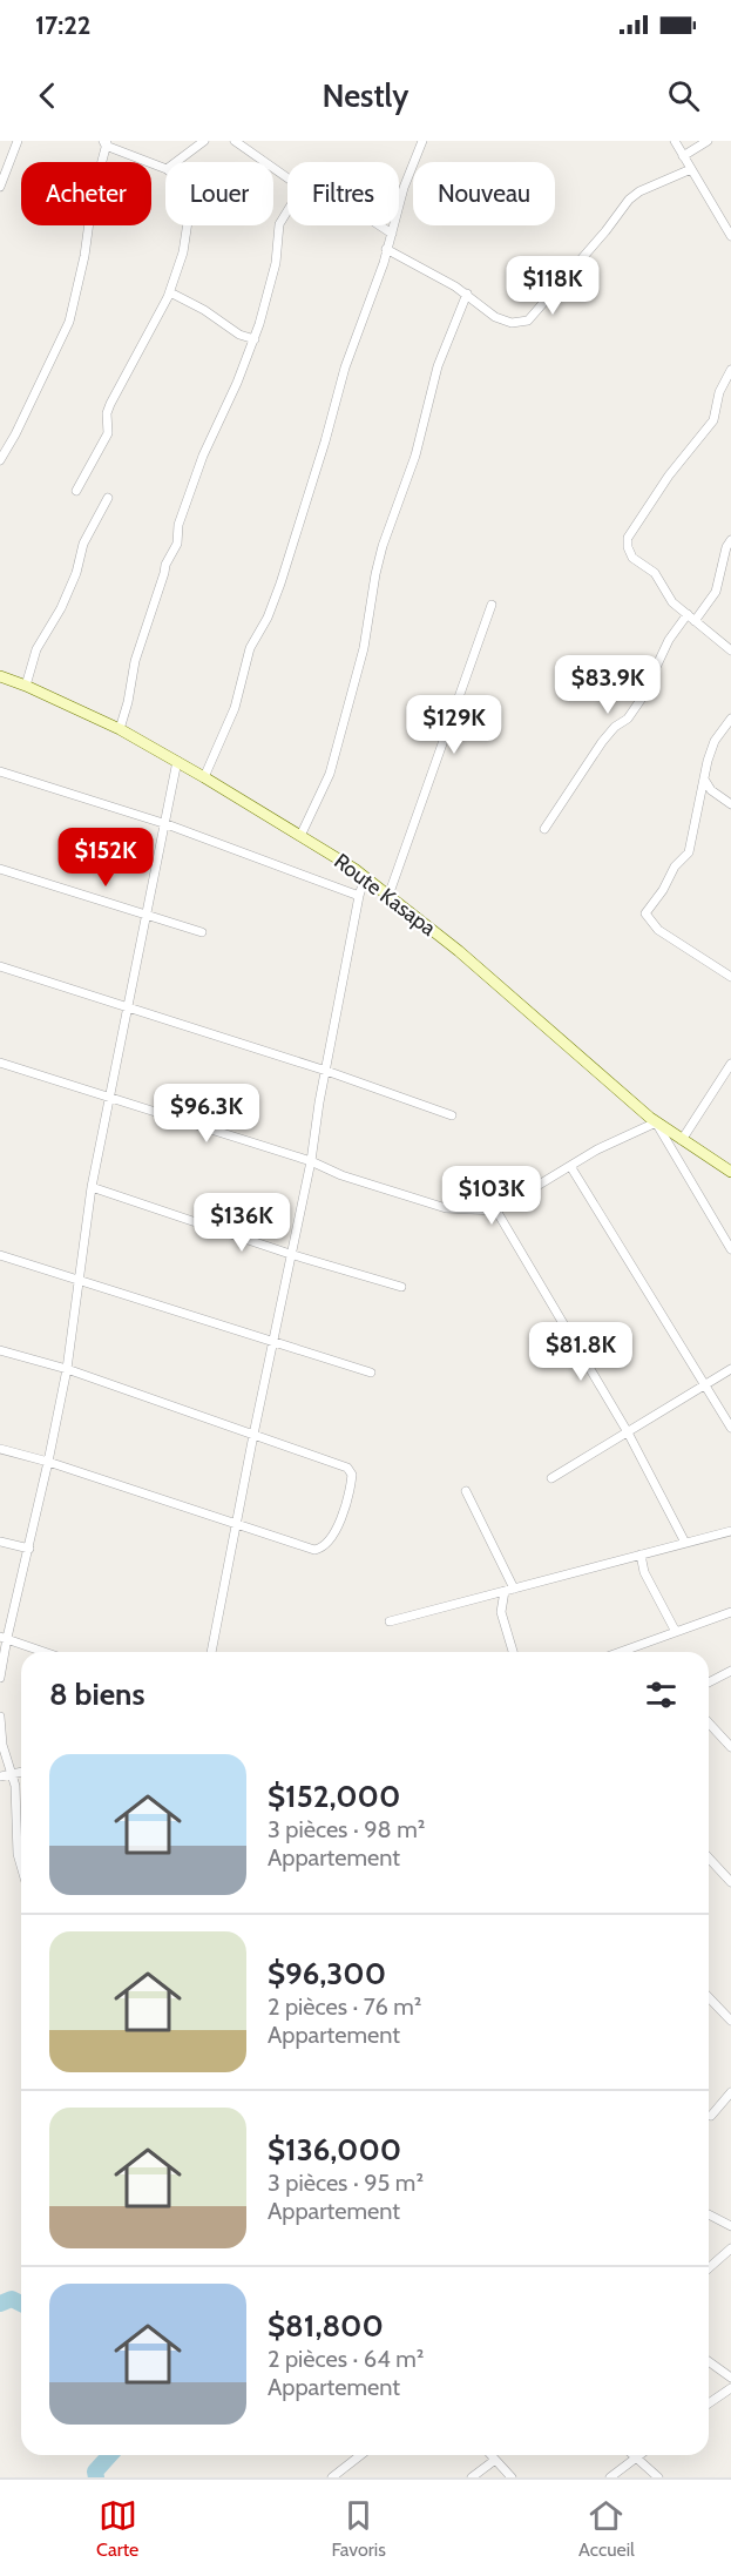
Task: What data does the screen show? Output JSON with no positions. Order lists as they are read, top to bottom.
{
  "streets": {
    "main road": ["Route Kasapa"]
  },
  "page": {
    "status": "17:22",
    "header": "Nestly",
    "chip": [
      "Acheter",
      "Louer",
      "Filtres",
      "Nouveau"
    ],
    "price": [
      "$118K",
      "$83.9K",
      "$129K",
      "$152K",
      "$96.3K",
      "$103K",
      "$136K",
      "$81.8K"
    ],
    "heading": "8 biens",
    "list": [
      {
        "name": "$152,000",
        "note": "3 pièces · 98 m² · Appartement"
      },
      {
        "name": "$96,300",
        "note": "2 pièces · 76 m² · Appartement"
      },
      {
        "name": "$136,000",
        "note": "3 pièces · 95 m² · Appartement"
      },
      {
        "name": "$81,800",
        "note": "2 pièces · 64 m² · Appartement"
      }
    ],
    "tabs": ["Carte", "Favoris", "Accueil"]
  }
}
